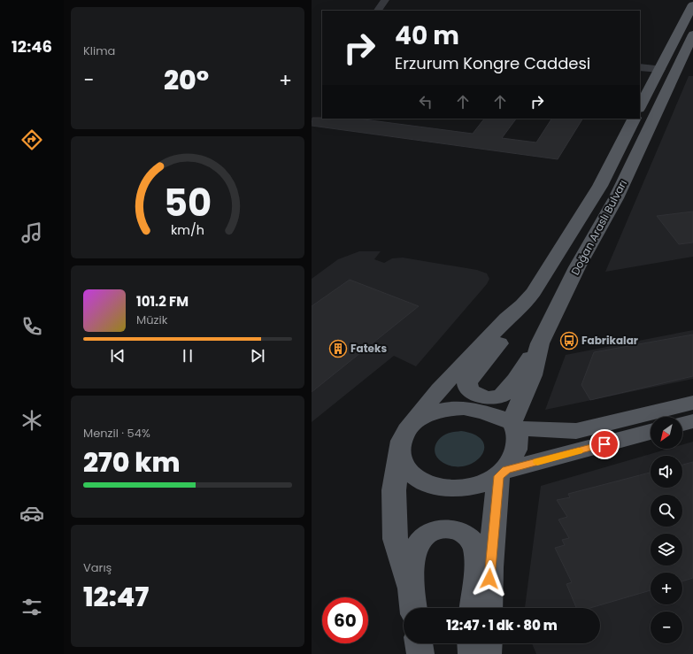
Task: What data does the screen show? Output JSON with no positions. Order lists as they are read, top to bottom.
{
  "streets": {
    "main road": ["Doğan Araslı Bulvarı"]
  },
  "places": {
    "bus stop": ["Fabrikalar"],
    "building": ["Fateks"]
  },
  "north": "bottom left",
  "page": {
    "tabs": "12:46",
    "tile": [
      "Klima",
      ["Menzil · 54%", "270 km"],
      ["Varış", "12:47"]
    ],
    "turn": ["40 m", "Erzurum Kongre Caddesi"],
    "heat": ["−", "20°", "+"],
    "song": ["101.2 FM", "Müzik"],
    "map_buttons": ["+", "−"],
    "limit": "60",
    "trip": "12:47 · 1 dk · 80 m",
    "gauge": ["50", "km/h"]
  }
}
